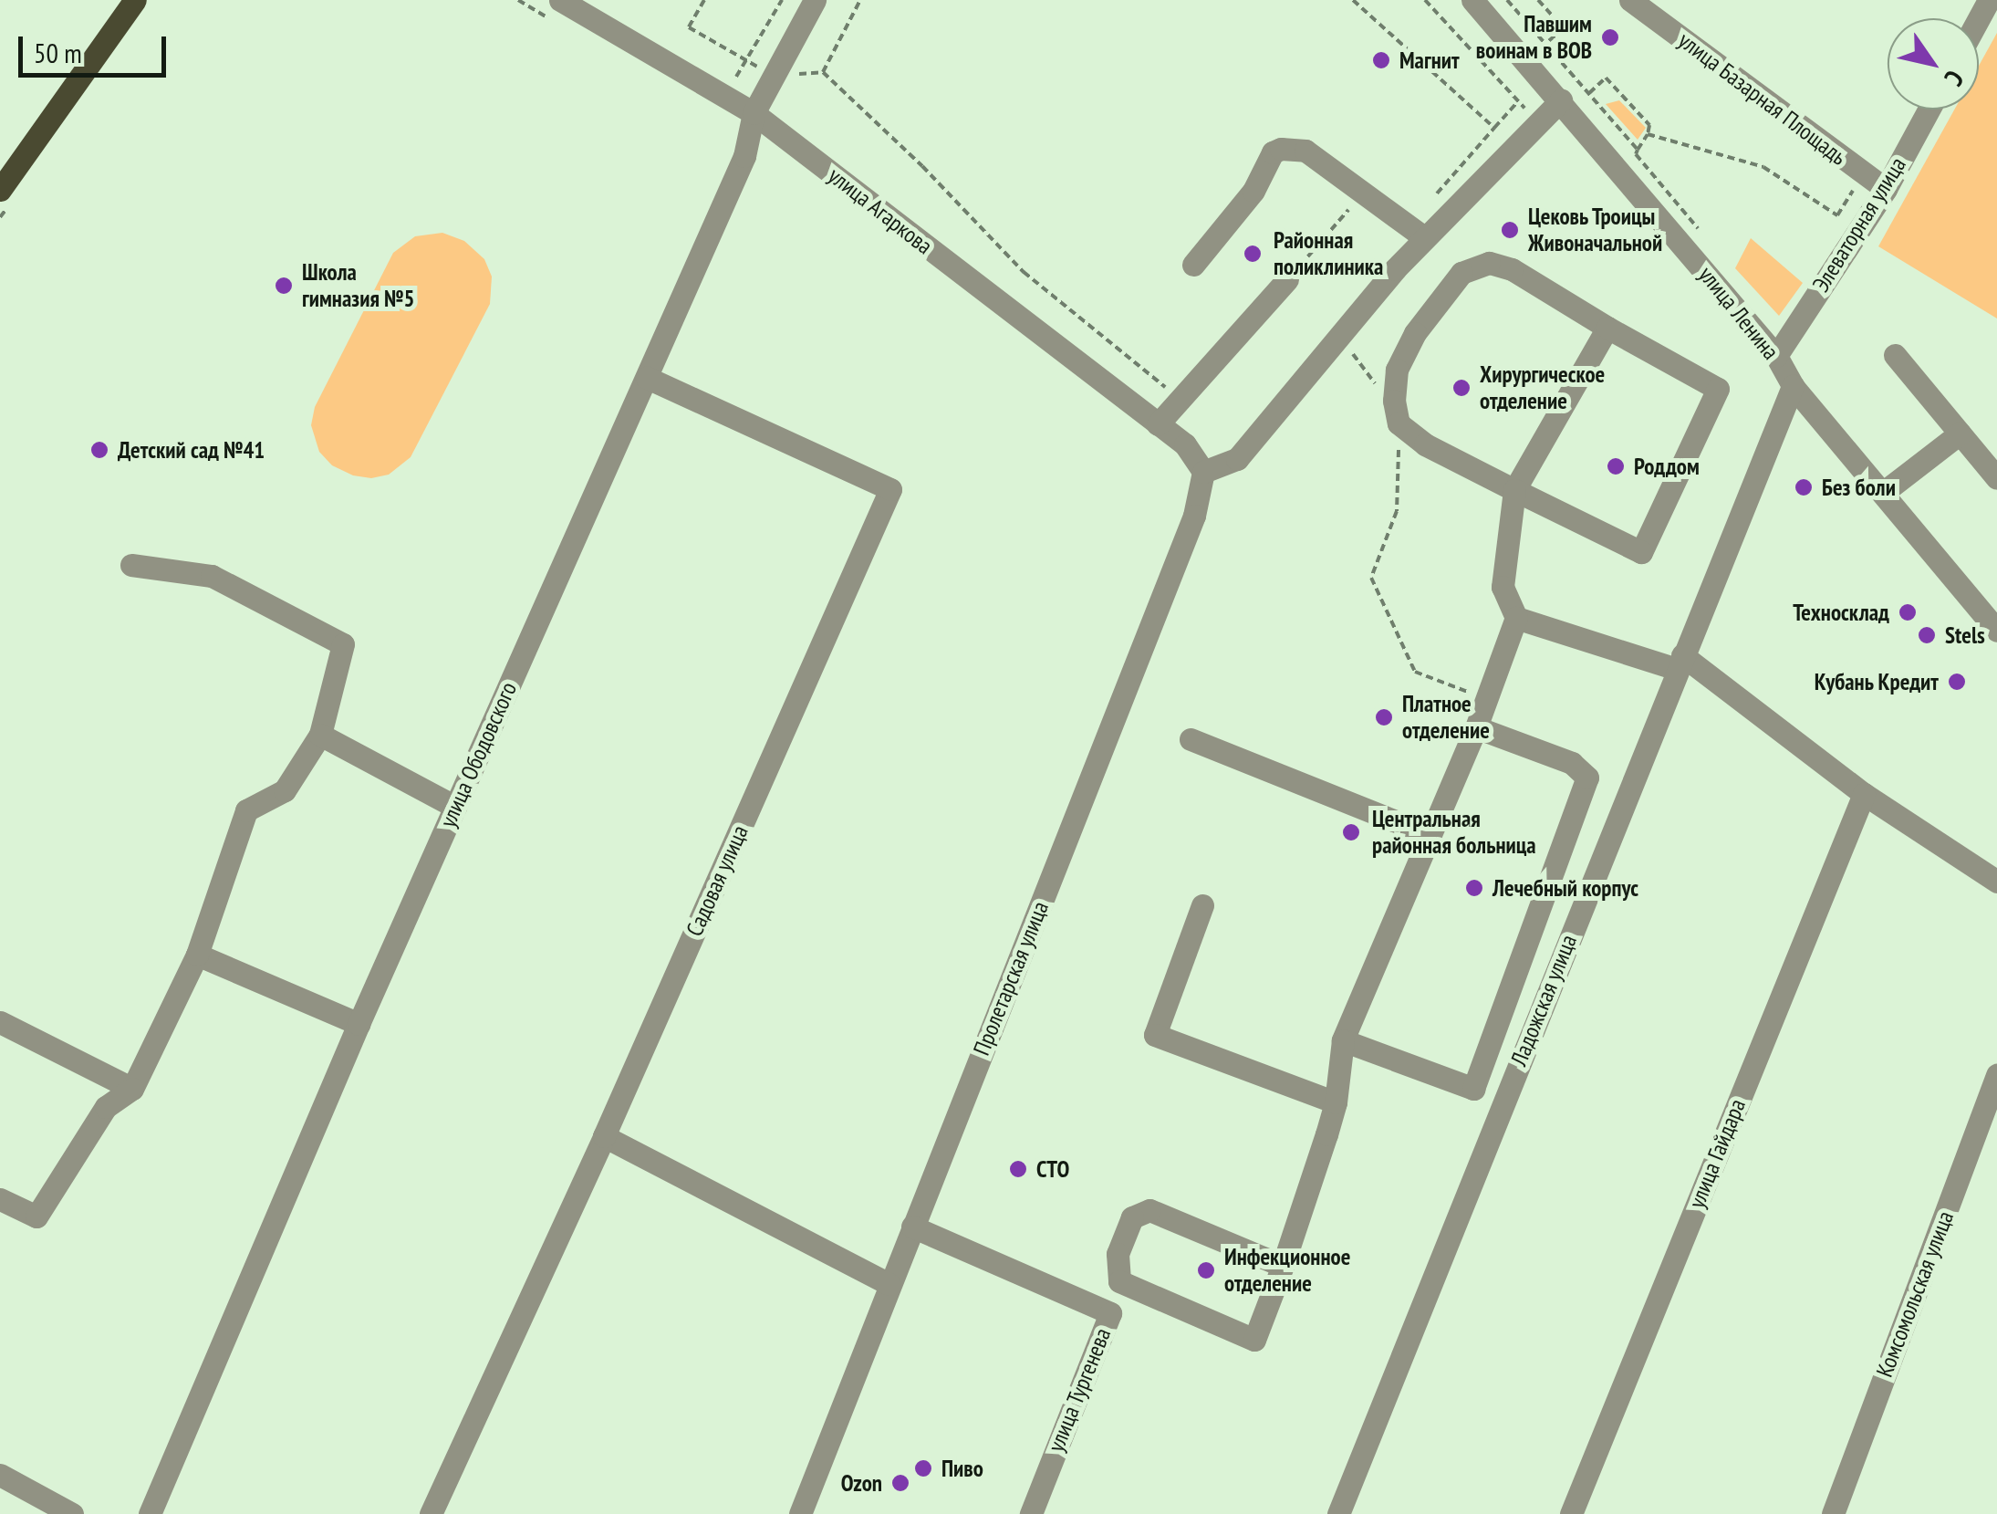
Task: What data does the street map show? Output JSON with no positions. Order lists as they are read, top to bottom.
{
  "streets": {
    "street": [
      "улица Базарная Площадь",
      "улица Агаркова",
      "Элеваторная улица",
      "улица Ленина",
      "улица Ободовского",
      "Садовая улица",
      "Пролетарская улица",
      "Ладожская улица",
      "улица Гайдара",
      "Комсомольская улица",
      "улица Тургенева"
    ]
  },
  "crossings": [
    ["улица Базарная Площадь", "Элеваторная улица"],
    ["улица Агаркова", "улица Ободовского"],
    ["улица Агаркова", "Пролетарская улица"],
    ["Элеваторная улица", "улица Ленина"],
    ["улица Ленина", "Ладожская улица"],
    ["улица Ободовского", "Садовая улица"],
    ["Пролетарская улица", "улица Тургенева"]
  ],
  "places": [
    "Павшим воинам в ВОВ",
    "Магнит",
    "Цековь Троицы Живоначальной",
    "Районная поликлиника",
    "Школа гимназия №5",
    "Хирургическое отделение",
    "Детский сад №41",
    "Роддом",
    "Без боли",
    "Техносклад",
    "Stels",
    "Кубань Кредит",
    "Платное отделение",
    "Центральная районная больница",
    "Лечебный корпус",
    "СТО",
    "Инфекционное отделение",
    "Пиво",
    "Ozon"
  ],
  "scale_bar": "50 m",
  "north": "bottom right"
}
